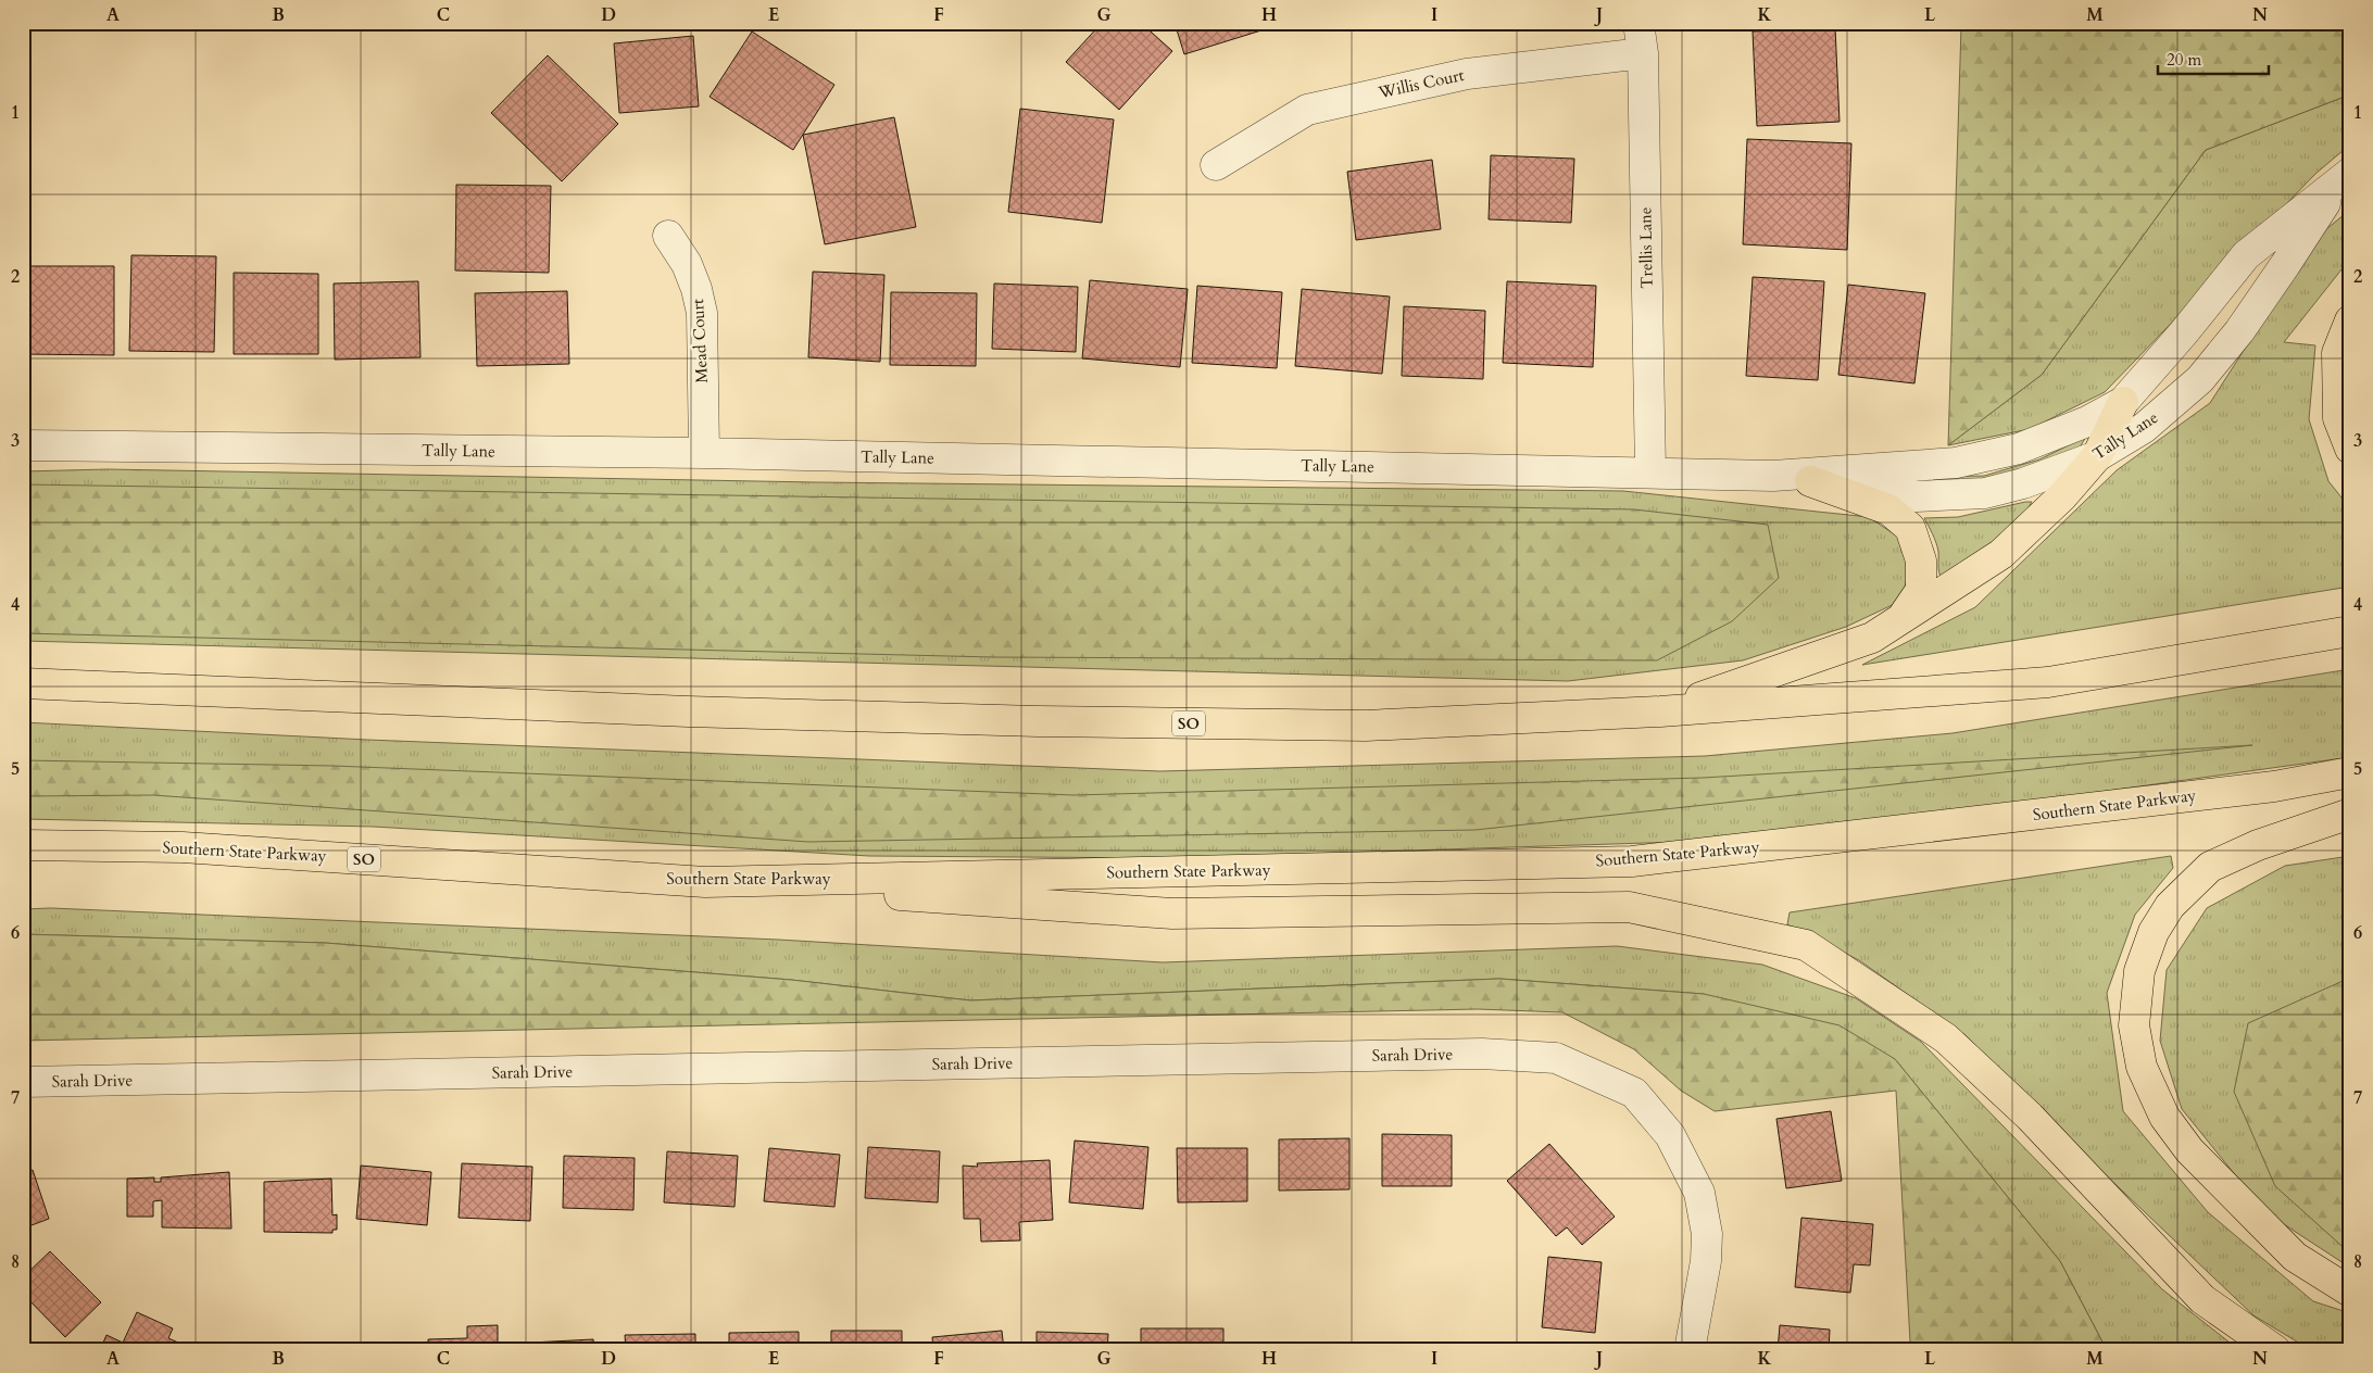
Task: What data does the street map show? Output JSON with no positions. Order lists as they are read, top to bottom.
{
  "streets": {
    "highway": ["SO", "Southern State Parkway"],
    "street": [
      "Willis Court",
      "Trellis Lane",
      "Mead Court",
      "Tally Lane",
      "Sarah Drive"
    ]
  },
  "crossings": [
    ["Willis Court", "Trellis Lane"],
    ["Trellis Lane", "Tally Lane"],
    ["Mead Court", "Tally Lane"]
  ],
  "scale_bar": "20 m",
  "grid": {
    "columns": [
      "A",
      "B",
      "C",
      "D",
      "E",
      "F",
      "G",
      "H",
      "I",
      "J",
      "K",
      "L",
      "M",
      "N"
    ],
    "rows": [
      "1",
      "2",
      "3",
      "4",
      "5",
      "6",
      "7",
      "8"
    ]
  }
}
